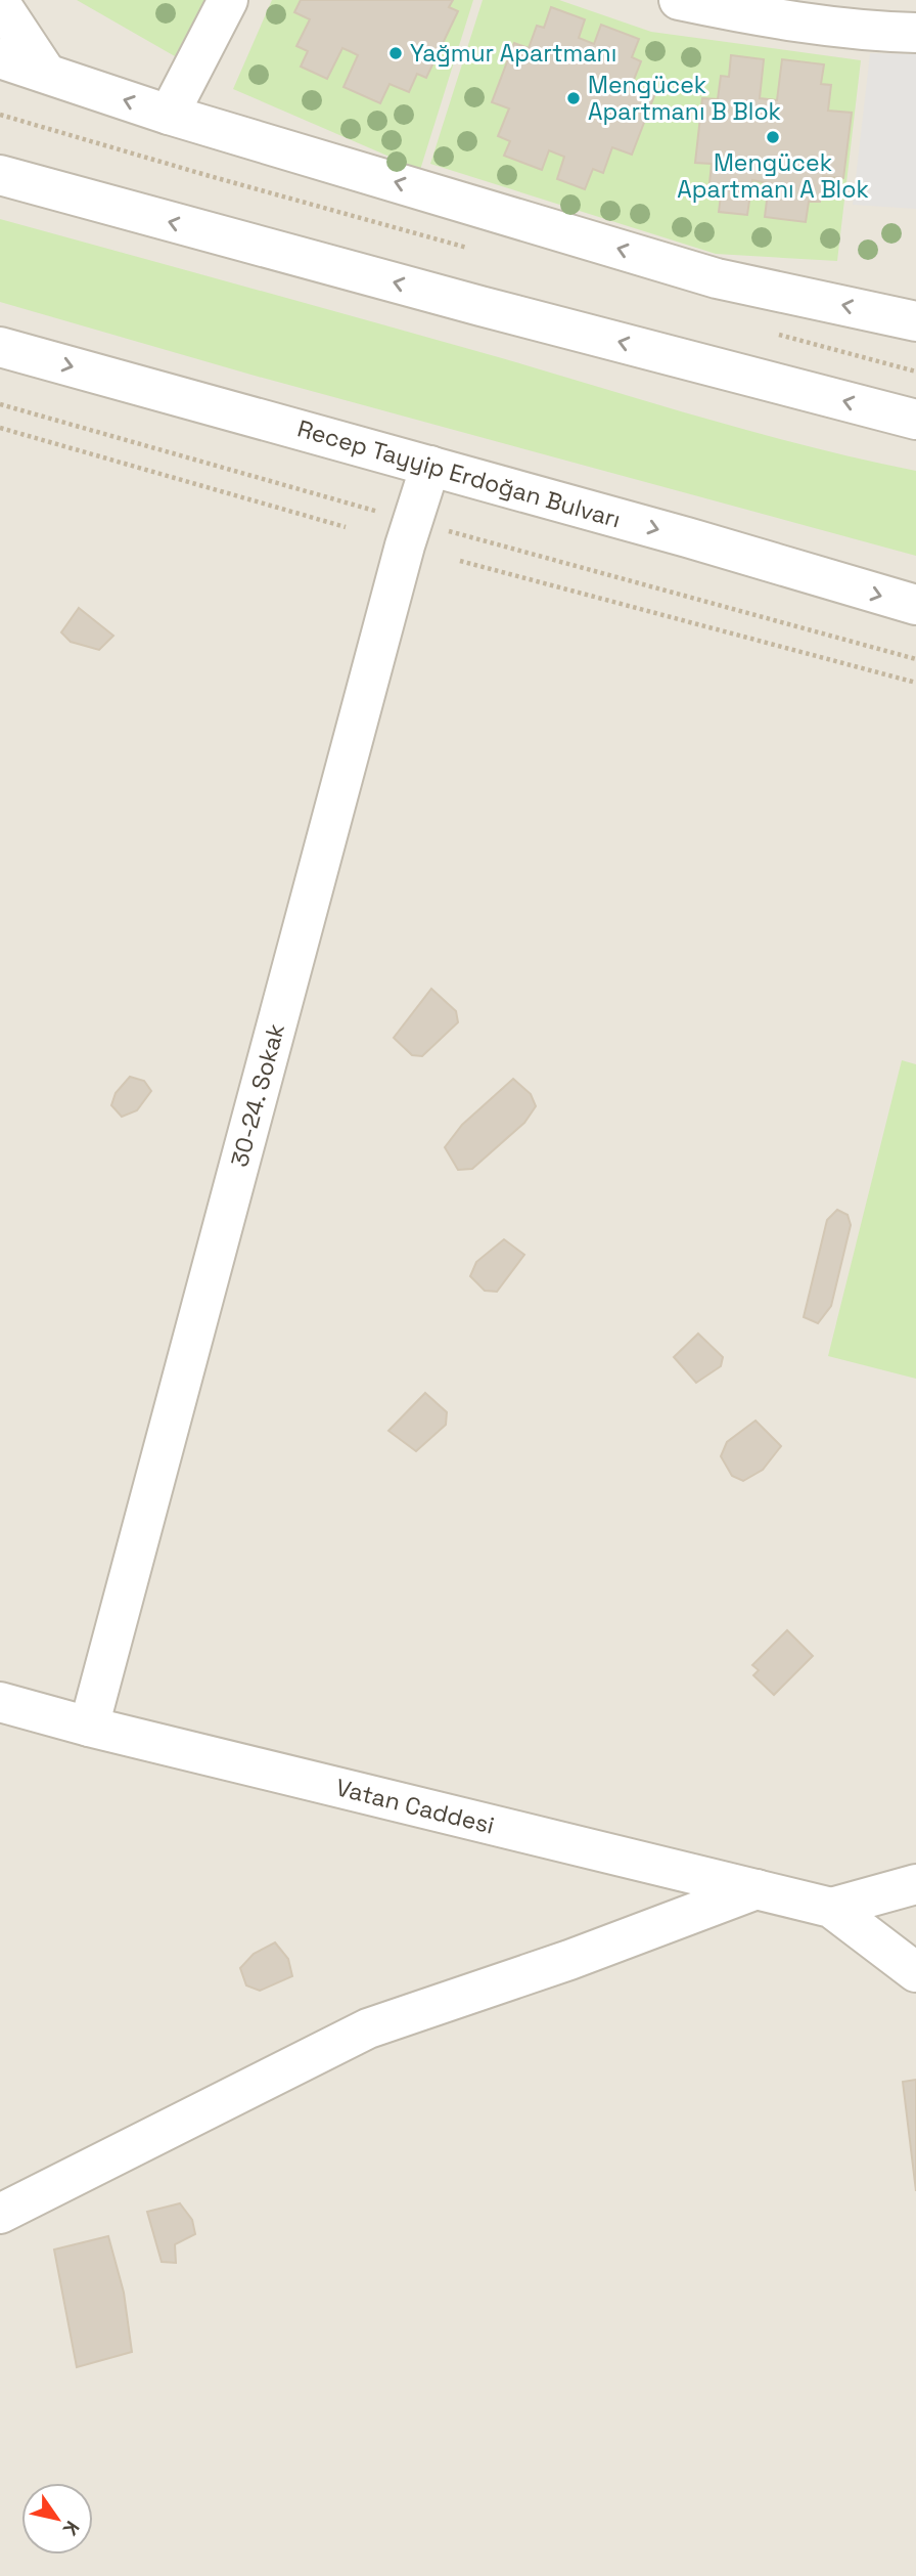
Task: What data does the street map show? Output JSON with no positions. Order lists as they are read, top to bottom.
{
  "streets": {
    "street": ["Recep Tayyip Erdoğan Bulvarı", "30-24. Sokak", "Vatan Caddesi"]
  },
  "crossings": [
    ["Recep Tayyip Erdoğan Bulvarı", "30-24. Sokak"],
    ["30-24. Sokak", "Vatan Caddesi"]
  ],
  "places": ["Yağmur Apartmanı", "Mengücek Apartmanı B Blok", "Mengücek Apartmanı A Blok"],
  "north": "bottom right"
}
